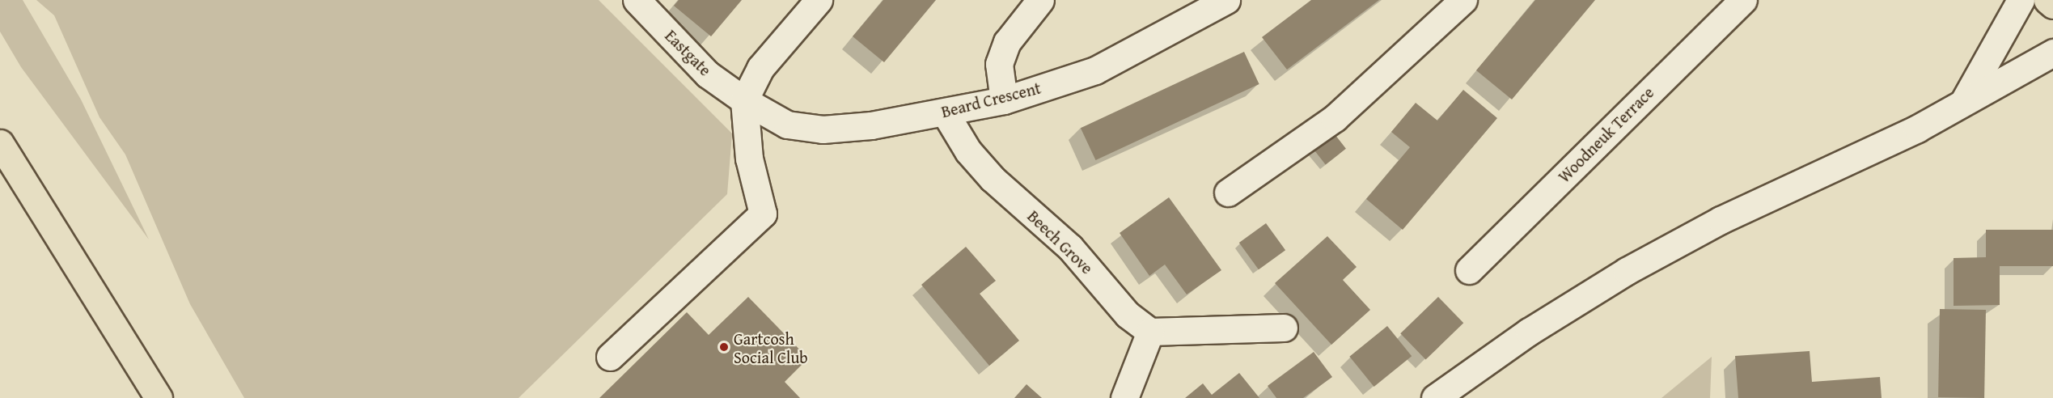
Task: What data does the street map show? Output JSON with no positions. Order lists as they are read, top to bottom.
{
  "streets": {
    "street": [
      "Eastgate",
      "Beard Crescent",
      "Woodneuk Terrace",
      "Beech Grove"
    ]
  },
  "crossings": [
    ["Eastgate", "Beard Crescent"],
    ["Beard Crescent", "Beech Grove"]
  ],
  "places": ["Gartcosh Social Club"]
}
